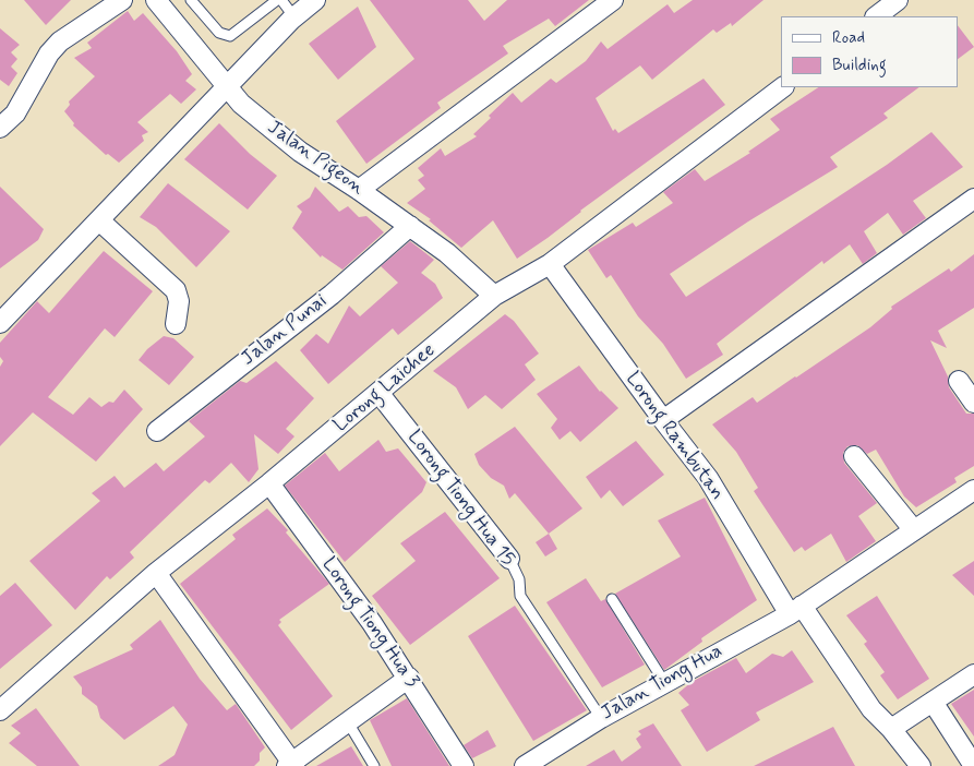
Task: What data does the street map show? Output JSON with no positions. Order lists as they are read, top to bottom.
{
  "streets": {
    "street": [
      "Jalan Pigeon",
      "Jalan Punai",
      "Lorong Laichee",
      "Lorong Rambutan",
      "Lorong Tiong Hua 15",
      "Lorong Tiong Hua 3",
      "Jalan Tiong Hua"
    ]
  },
  "crossings": [
    ["Jalan Pigeon", "Jalan Punai"],
    ["Jalan Pigeon", "Lorong Laichee"],
    ["Lorong Laichee", "Lorong Rambutan"],
    ["Lorong Laichee", "Lorong Tiong Hua 15"],
    ["Lorong Laichee", "Lorong Tiong Hua 3"],
    ["Lorong Rambutan", "Jalan Tiong Hua"],
    ["Lorong Tiong Hua 15", "Jalan Tiong Hua"]
  ],
  "legend": ["Road", "Building"]
}
